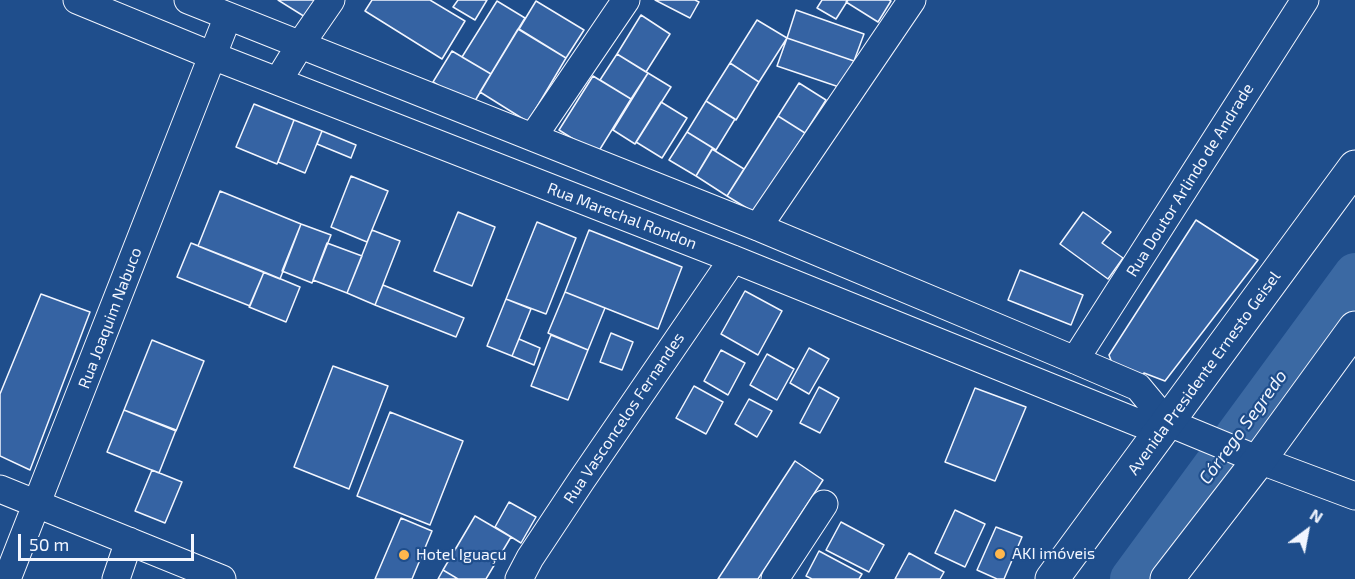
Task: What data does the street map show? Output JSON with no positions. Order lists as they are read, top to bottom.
{
  "streets": {
    "main road": ["Avenida Presidente Ernesto Geisel"],
    "street": [
      "Rua Doutor Arlindo de Andrade",
      "Rua Marechal Rondon",
      "Rua Joaquim Nabuco",
      "Rua Vasconcelos Fernandes"
    ]
  },
  "crossings": [
    ["Rua Doutor Arlindo de Andrade", "Rua Marechal Rondon"],
    ["Rua Marechal Rondon", "Rua Joaquim Nabuco"],
    ["Rua Marechal Rondon", "Avenida Presidente Ernesto Geisel"],
    ["Rua Marechal Rondon", "Rua Vasconcelos Fernandes"]
  ],
  "water": ["Córrego Segredo"],
  "places": ["AKI imóveis", "Hotel Iguaçu"],
  "scale_bar": "50 m",
  "north": "top right"
}
